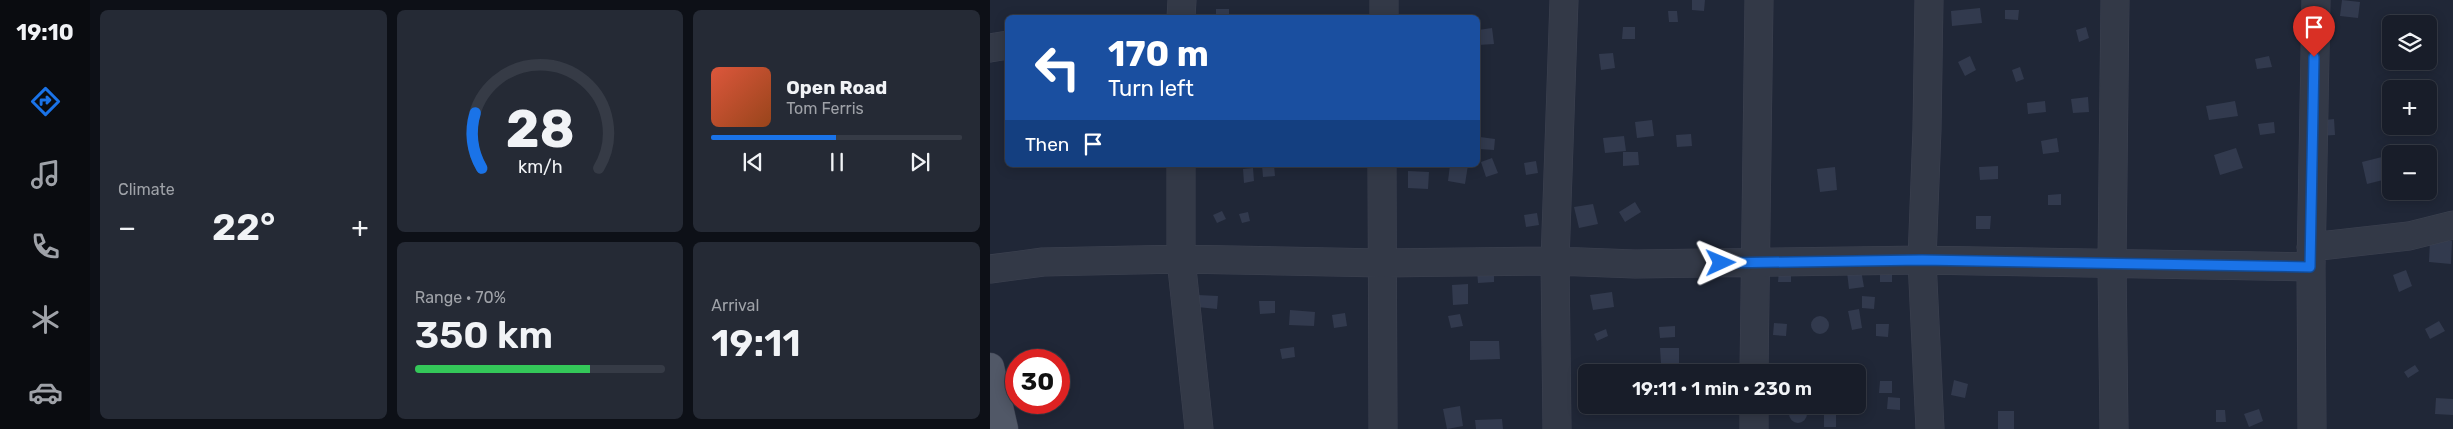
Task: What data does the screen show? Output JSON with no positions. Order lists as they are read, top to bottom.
{
  "page": {
    "tabs": "19:10",
    "tile": [
      "Climate",
      ["Range · 70%", "350 km"],
      ["Arrival", "19:11"]
    ],
    "map_buttons": ["+", "−"],
    "turn": ["170 m", "Turn left"],
    "song": ["Open Road", "Tom Ferris"],
    "then": "Then",
    "heat": ["−", "22°", "+"],
    "limit": "30",
    "trip": "19:11 · 1 min · 230 m",
    "gauge": ["28", "km/h"]
  }
}
